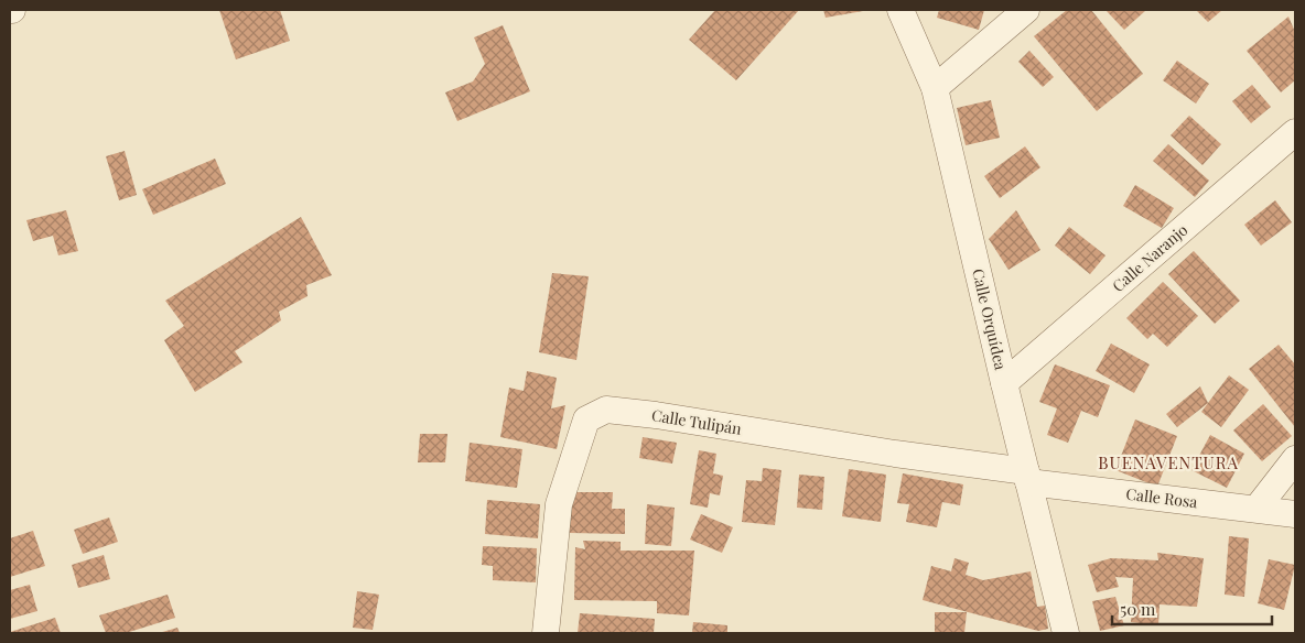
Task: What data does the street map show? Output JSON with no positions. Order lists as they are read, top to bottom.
{
  "streets": {
    "street": [
      "Calle Naranjo",
      "Calle Orquídea",
      "Calle Tulipán",
      "Calle Rosa"
    ]
  },
  "crossings": [
    ["Calle Naranjo", "Calle Orquídea"],
    ["Calle Orquídea", "Calle Tulipán"],
    ["Calle Orquídea", "Calle Rosa"],
    ["Calle Tulipán", "Calle Rosa"]
  ],
  "districts": ["BUENAVENTURA"],
  "scale_bar": "50 m"
}
